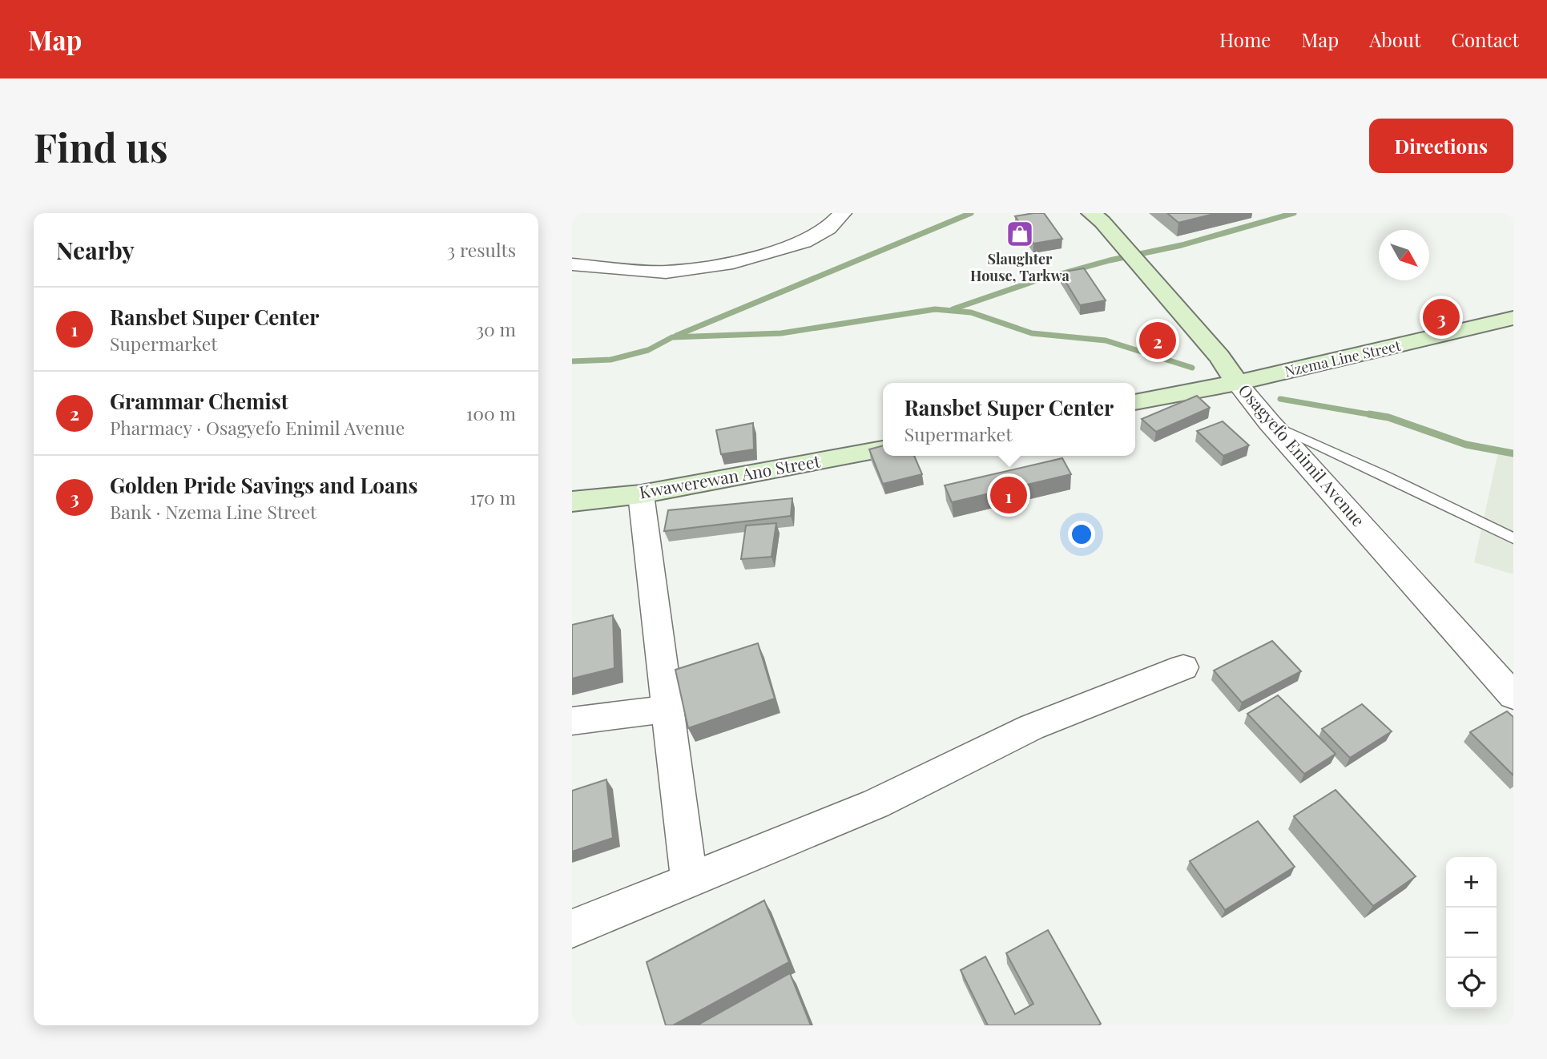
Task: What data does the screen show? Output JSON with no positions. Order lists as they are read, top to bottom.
{
  "streets": {
    "street": ["Nzema Line Street", "Osagyefo Enimil Avenue", "Kwawerewan Ano Street"]
  },
  "crossings": [
    ["Nzema Line Street", "Osagyefo Enimil Avenue"]
  ],
  "places": {
    "shop": ["Slaughter House, Tarkwa"]
  },
  "north": "bottom right",
  "page": {
    "header": "Map",
    "nav": [
      "Home",
      "Map",
      "About",
      "Contact"
    ],
    "buttons": "Directions",
    "title": "Find us",
    "heading": ["Nearby", "3 results"],
    "list": [
      {
        "mark": "1",
        "name": "Ransbet Super Center",
        "note": "Supermarket",
        "value": "30 m"
      },
      {
        "mark": "2",
        "name": "Grammar Chemist",
        "note": "Pharmacy · Osagyefo Enimil Avenue",
        "value": "100 m"
      },
      {
        "mark": "3",
        "name": "Golden Pride Savings and Loans",
        "note": "Bank · Nzema Line Street",
        "value": "170 m"
      }
    ],
    "pins": ["3", "2", "1"],
    "popup": ["Ransbet Super Center", "Supermarket"],
    "map_buttons": ["+", "−"]
  }
}
